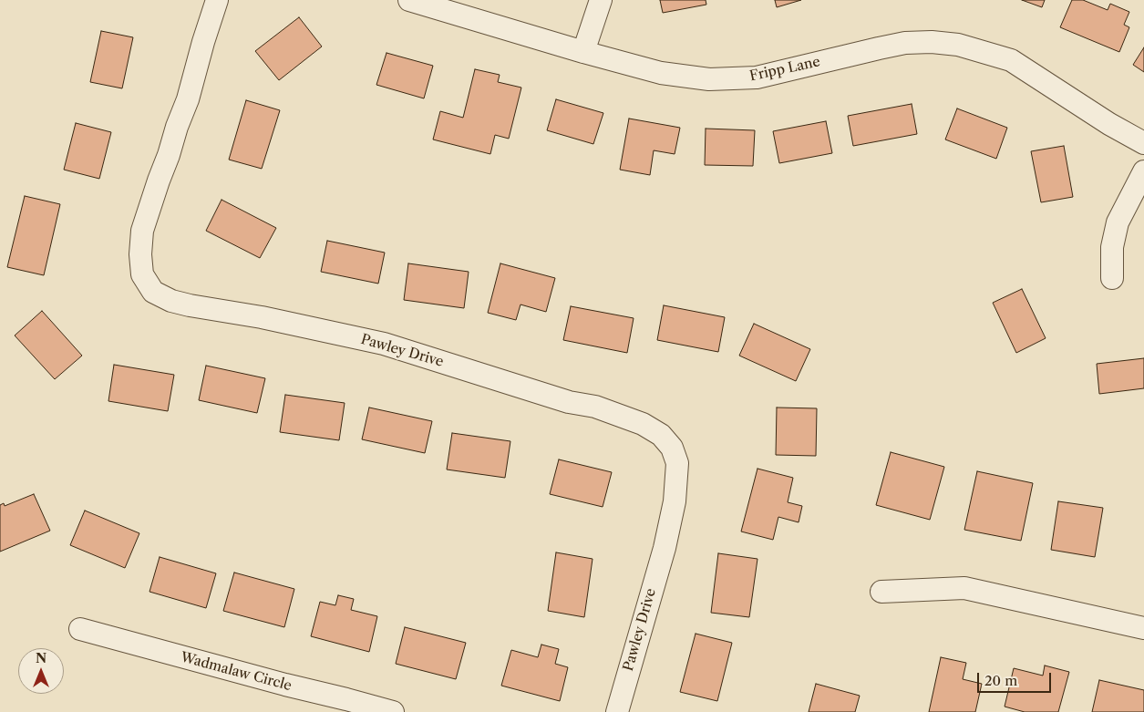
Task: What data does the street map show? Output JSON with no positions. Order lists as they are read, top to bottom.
{
  "streets": {
    "street": ["Fripp Lane", "Pawley Drive", "Wadmalaw Circle"]
  },
  "scale_bar": "20 m",
  "north": "top"
}
